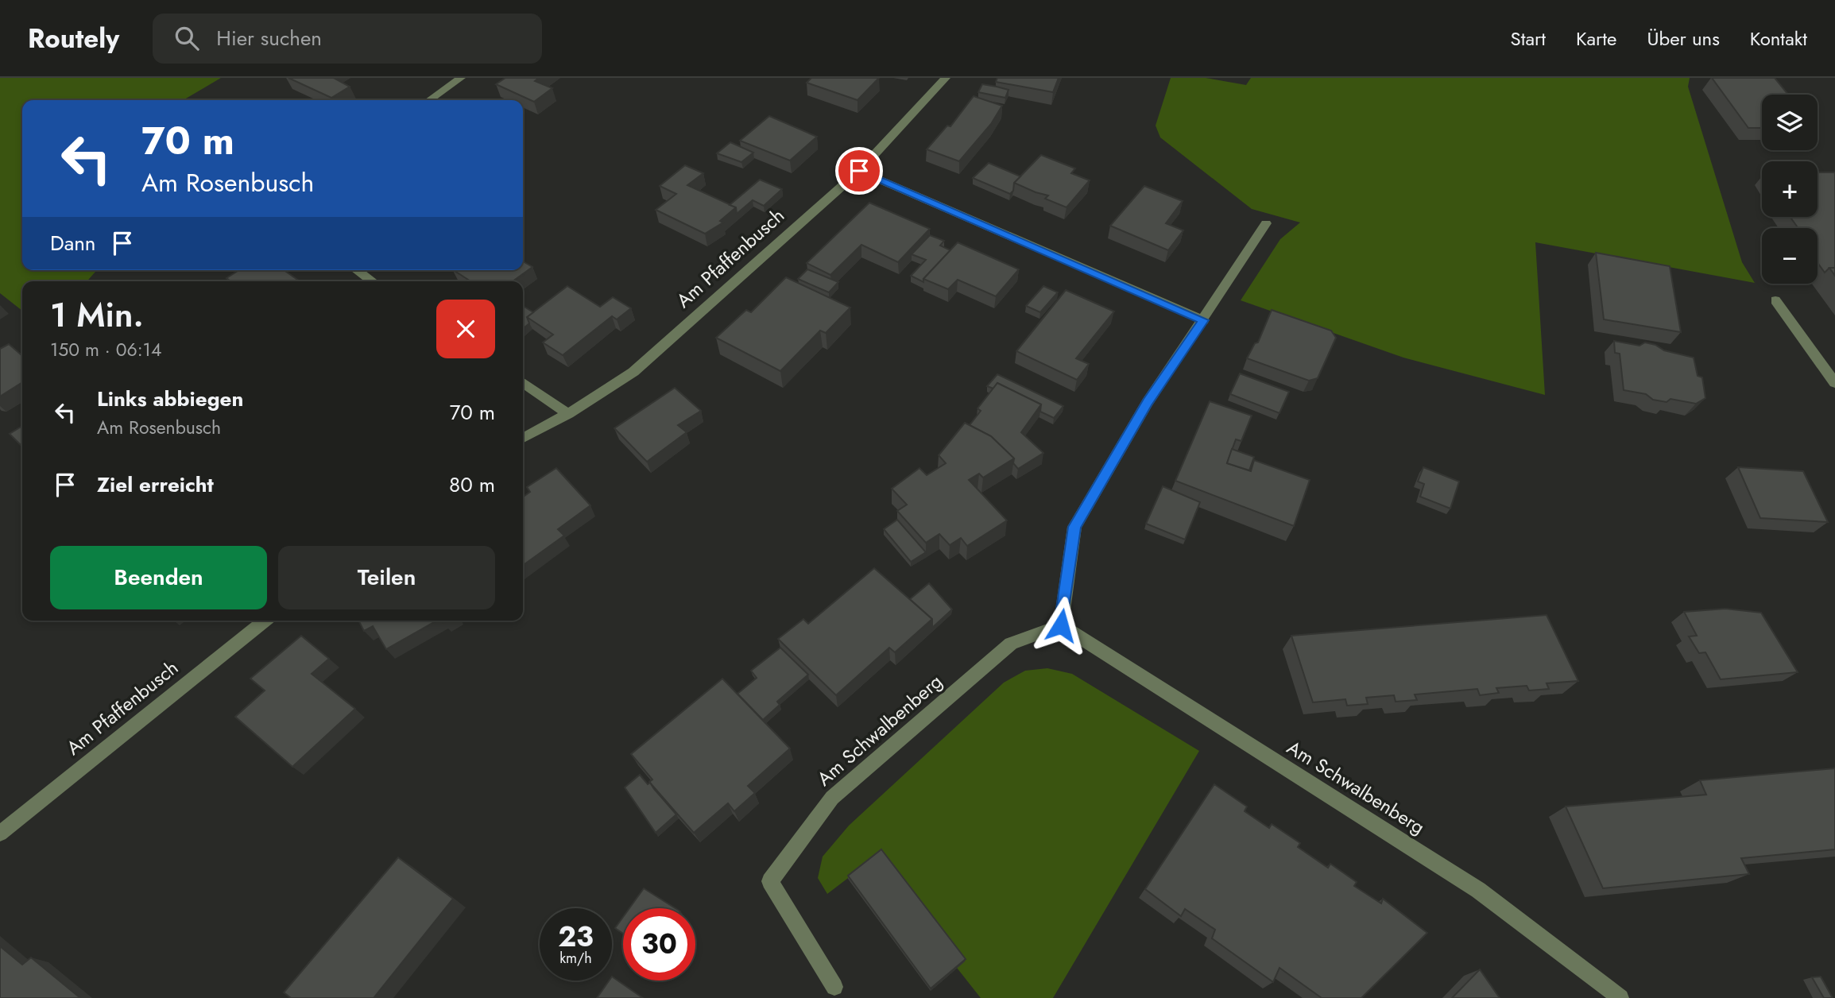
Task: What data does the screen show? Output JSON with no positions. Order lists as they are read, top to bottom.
{
  "streets": {
    "street": ["Am Pfaffenbusch", "Am Schwalbenberg"]
  },
  "page": {
    "header": "Routely",
    "search": "Hier suchen",
    "nav": [
      "Start",
      "Karte",
      "Über uns",
      "Kontakt"
    ],
    "map_buttons": ["+", "−"],
    "turn": ["70 m", "Am Rosenbusch"],
    "then": "Dann",
    "heading": ["1 Min.", "150 m · 06:14"],
    "list": [
      {
        "name": "Links abbiegen",
        "note": "Am Rosenbusch",
        "value": "70 m"
      },
      {
        "name": "Ziel erreicht",
        "value": "80 m"
      }
    ],
    "buttons": ["Beenden", "Teilen"],
    "speed": "23 km/h",
    "limit": "30"
  }
}
